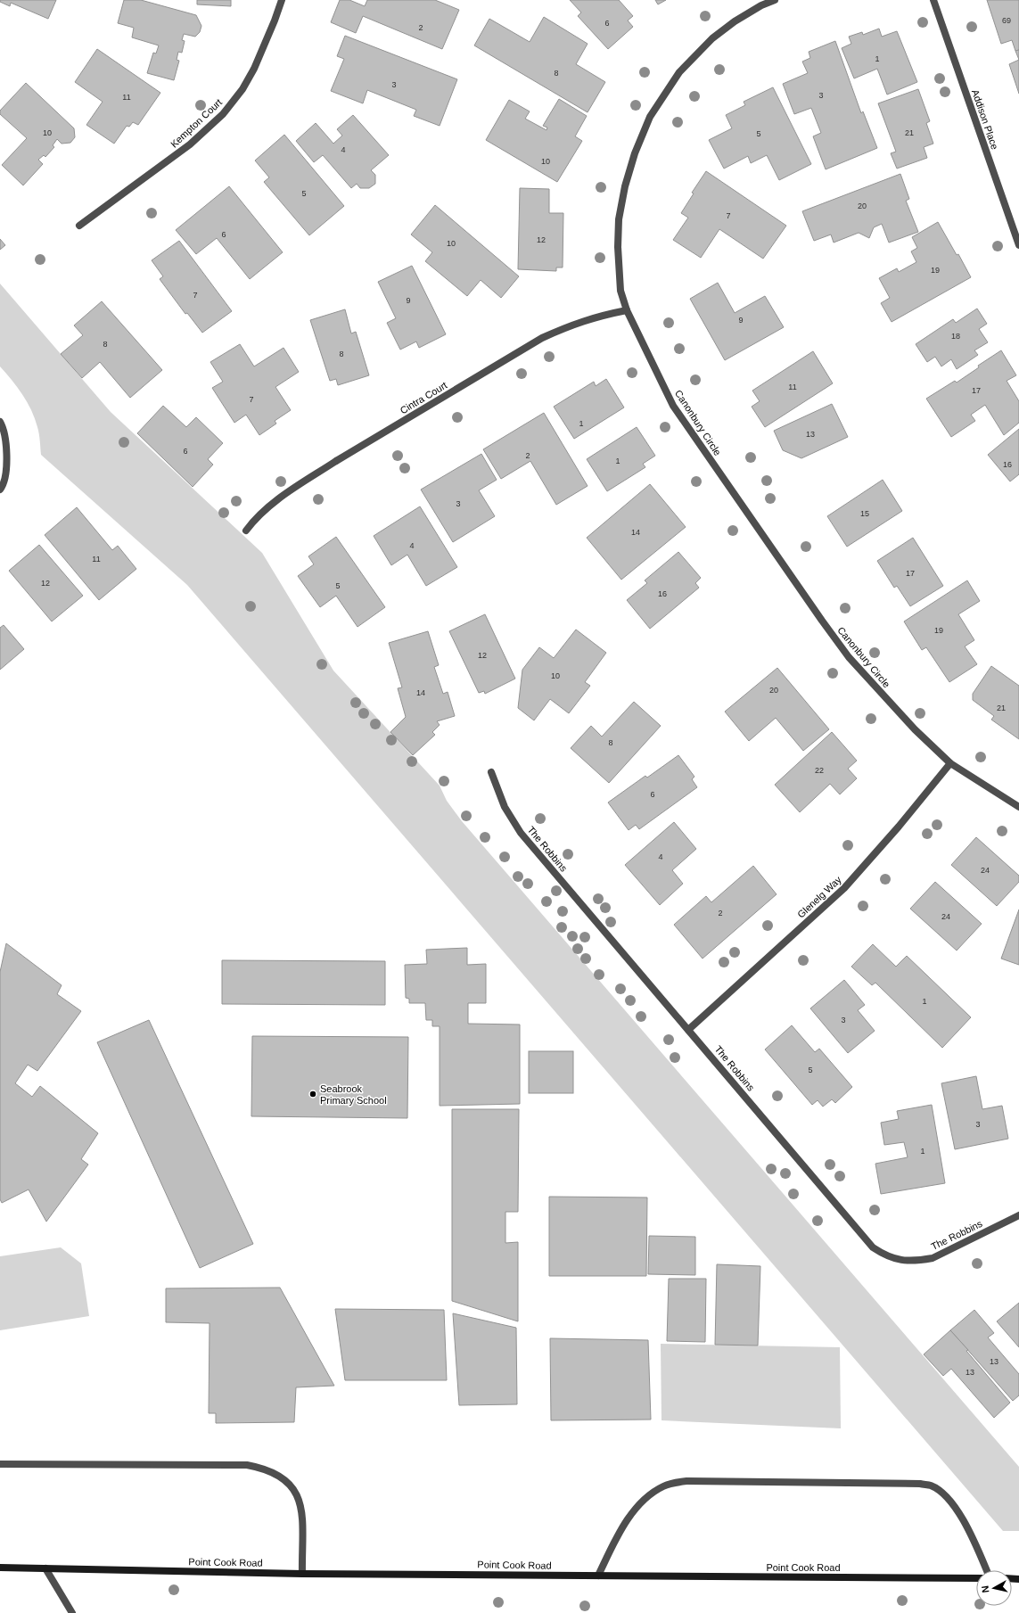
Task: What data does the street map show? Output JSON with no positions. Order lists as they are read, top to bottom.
{
  "streets": {
    "main road": ["Point Cook Road"],
    "street": [
      "Addison Place",
      "Kempton Court",
      "Cintra Court",
      "Canonbury Circle",
      "The Robbins",
      "Glenelg Way"
    ]
  },
  "crossings": [
    ["Cintra Court", "Canonbury Circle"],
    ["Canonbury Circle", "Glenelg Way"],
    ["The Robbins", "Glenelg Way"]
  ],
  "places": ["Seabrook Primary School"],
  "house_numbers": [
    "69",
    "6",
    "2",
    "1",
    "8",
    "3",
    "3",
    "11",
    "10",
    "21",
    "5",
    "4",
    "10",
    "5",
    "20",
    "7",
    "6",
    "12",
    "10",
    "19",
    "7",
    "9",
    "9",
    "18",
    "8",
    "8",
    "11",
    "17",
    "7",
    "1",
    "13",
    "6",
    "2",
    "1",
    "16",
    "3",
    "15",
    "14",
    "4",
    "11",
    "17",
    "12",
    "5",
    "16",
    "19",
    "12",
    "10",
    "20",
    "14",
    "21",
    "8",
    "22",
    "6",
    "4",
    "24",
    "2",
    "24",
    "1",
    "3",
    "5",
    "3",
    "1",
    "13",
    "13"
  ],
  "north": "left"
}
